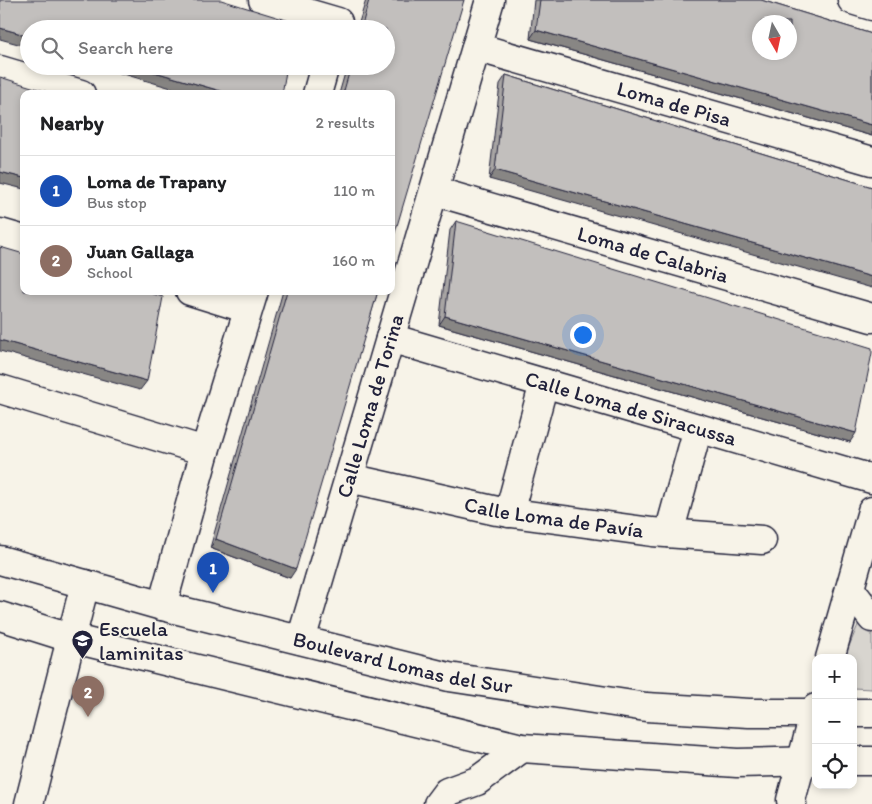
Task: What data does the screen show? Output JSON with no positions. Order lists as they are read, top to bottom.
{
  "streets": {
    "street": [
      "Loma de Pisa",
      "Loma de Calabria",
      "Calle Loma de Torina",
      "Calle Loma de Siracussa",
      "Calle Loma de Pavía",
      "Boulevard Lomas del Sur"
    ]
  },
  "crossings": [
    ["Loma de Pisa", "Calle Loma de Torina"],
    ["Loma de Calabria", "Calle Loma de Torina"],
    ["Calle Loma de Torina", "Calle Loma de Siracussa"],
    ["Calle Loma de Torina", "Calle Loma de Pavía"],
    ["Calle Loma de Torina", "Boulevard Lomas del Sur"]
  ],
  "places": {
    "school or university": ["Escuela laminitas"]
  },
  "north": "bottom",
  "page": {
    "search": "Search here",
    "heading": ["Nearby", "2 results"],
    "list": [
      {
        "mark": "1",
        "name": "Loma de Trapany",
        "note": "Bus stop",
        "value": "110 m"
      },
      {
        "mark": "2",
        "name": "Juan Gallaga",
        "note": "School",
        "value": "160 m"
      }
    ],
    "pins": ["1", "2"],
    "map_buttons": ["+", "−"]
  }
}
